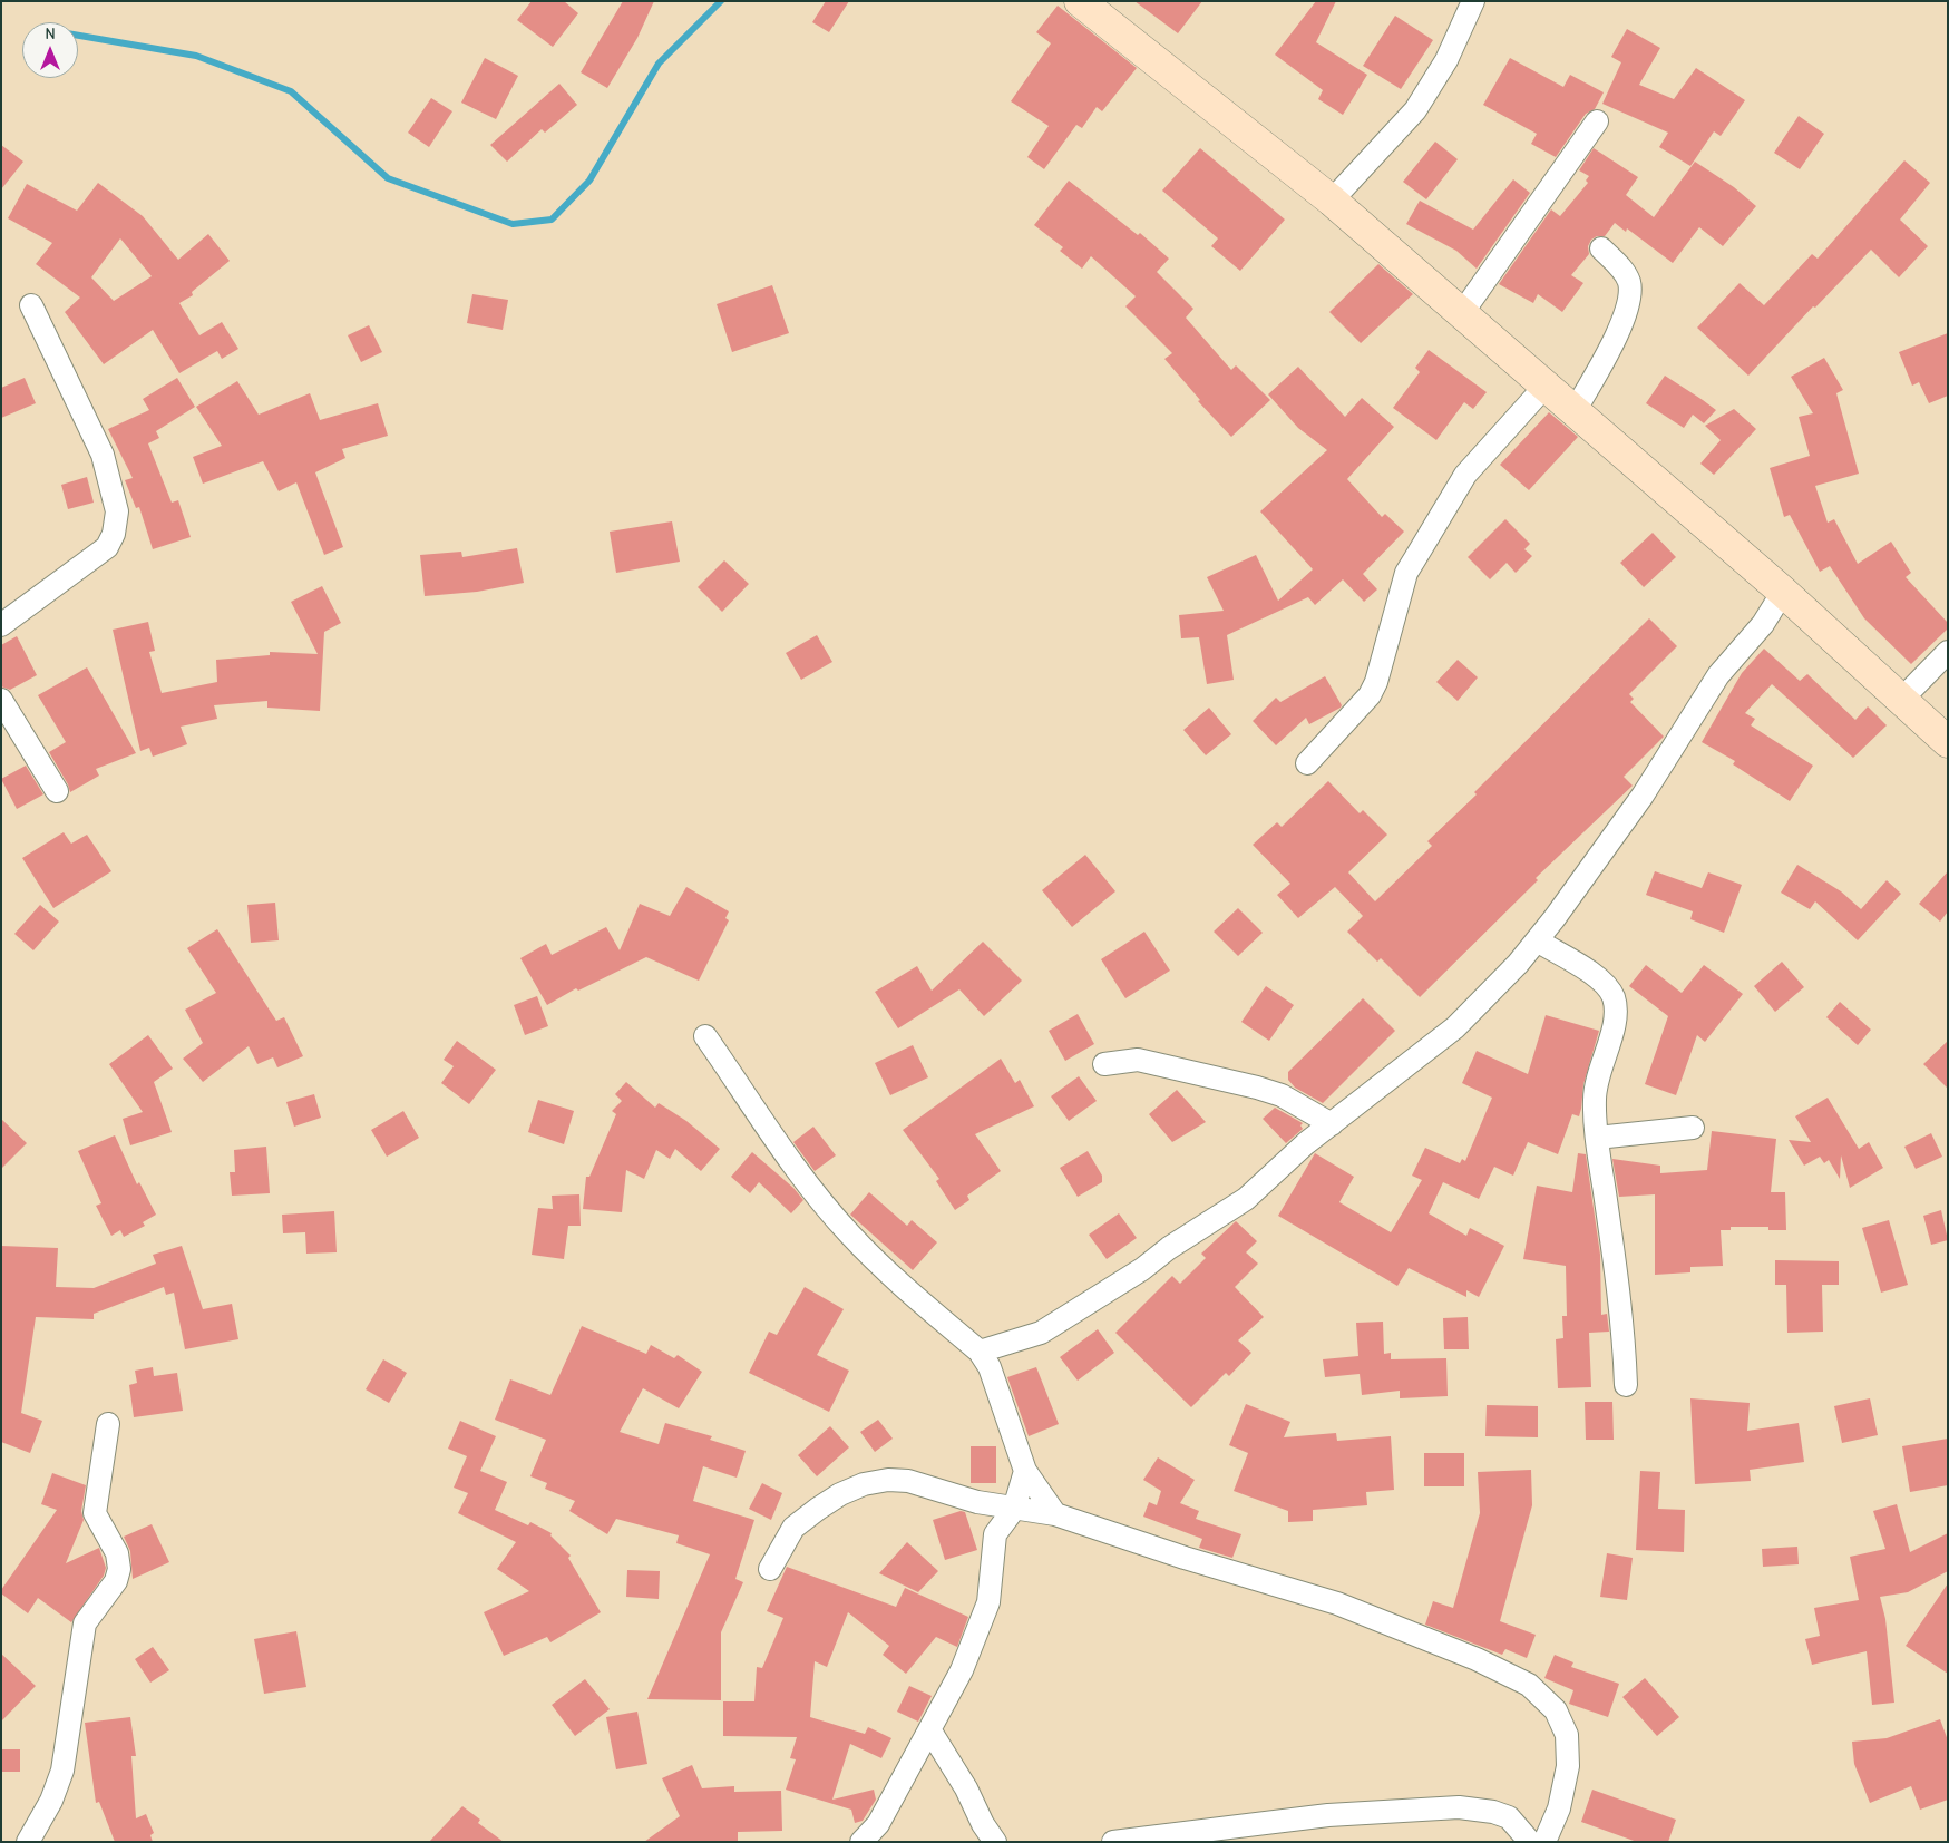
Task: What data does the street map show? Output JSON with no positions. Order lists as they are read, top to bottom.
{
  "north": "top"
}
